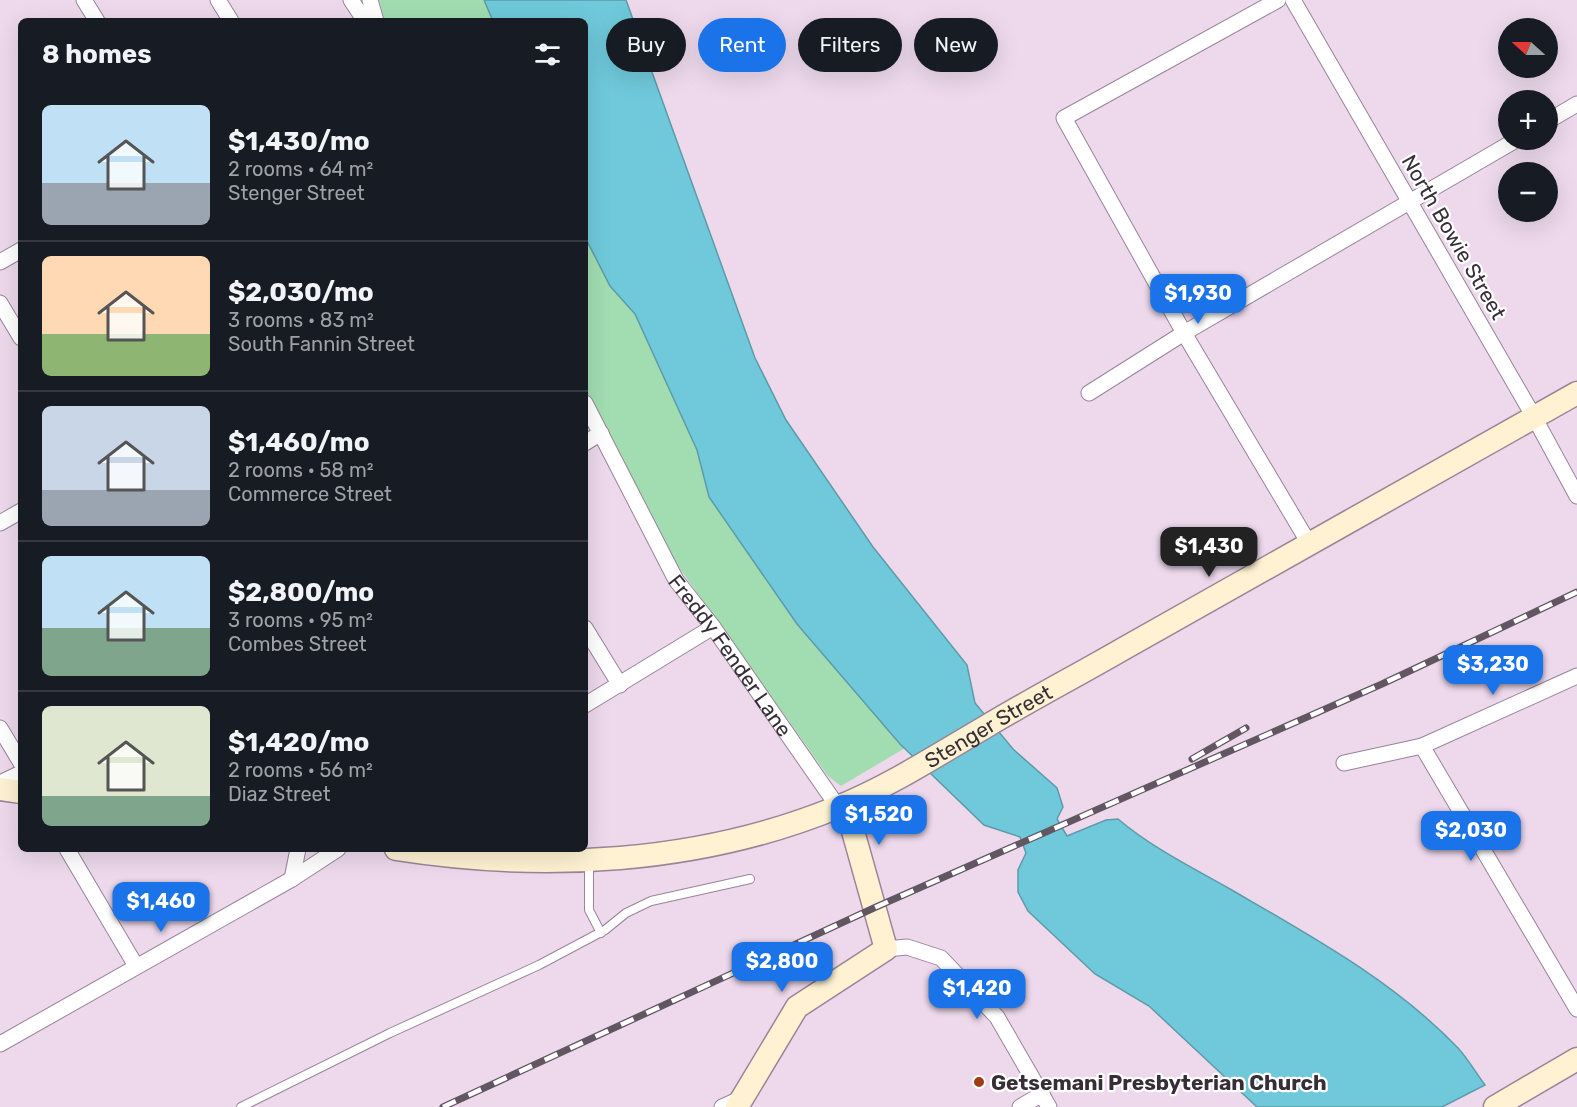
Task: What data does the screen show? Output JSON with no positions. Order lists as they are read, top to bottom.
{
  "streets": {
    "street": ["North Bowie Street", "Freddy Fender Lane", "Stenger Street"]
  },
  "crossings": [
    ["North Bowie Street", "Stenger Street"],
    ["Freddy Fender Lane", "Stenger Street"]
  ],
  "places": ["Getsemani Presbyterian Church"],
  "north": "left",
  "page": {
    "map_buttons": ["+", "−"],
    "chip": [
      "Buy",
      "Rent",
      "Filters",
      "New"
    ],
    "heading": "8 homes",
    "list": [
      {
        "name": "$1,430/mo",
        "note": "2 rooms · 64 m² · Stenger Street"
      },
      {
        "name": "$2,030/mo",
        "note": "3 rooms · 83 m² · South Fannin Street"
      },
      {
        "name": "$1,460/mo",
        "note": "2 rooms · 58 m² · Commerce Street"
      },
      {
        "name": "$2,800/mo",
        "note": "3 rooms · 95 m² · Combes Street"
      },
      {
        "name": "$1,420/mo",
        "note": "2 rooms · 56 m² · Diaz Street"
      }
    ],
    "price": [
      "$1,930",
      "$1,430",
      "$3,230",
      "$1,520",
      "$2,030",
      "$1,460",
      "$2,800",
      "$1,420"
    ]
  }
}
